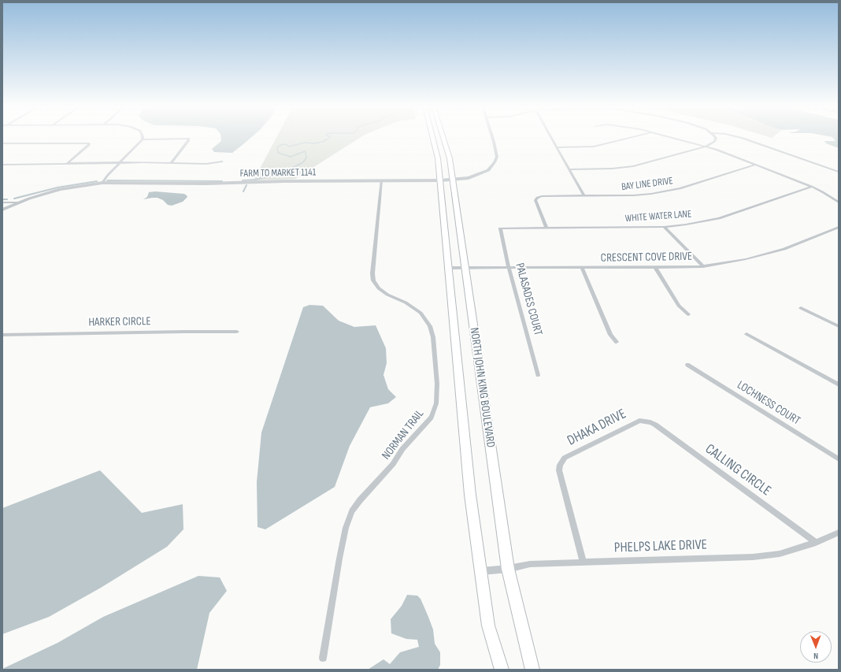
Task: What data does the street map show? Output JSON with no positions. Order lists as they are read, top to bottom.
{
  "streets": {
    "main road": ["NORTH JOHN KING BOULEVARD"],
    "street": [
      "FARM TO MARKET 1141",
      "BAY LINE DRIVE",
      "WHITE WATER LANE",
      "CRESCENT COVE DRIVE",
      "PALASADES COURT",
      "HARKER CIRCLE",
      "LOCHNESS COURT",
      "DHAKA DRIVE",
      "NORMAN TRAIL",
      "CALLING CIRCLE",
      "PHELPS LAKE DRIVE"
    ]
  },
  "crossings": [
    ["FARM TO MARKET 1141", "NORTH JOHN KING BOULEVARD"],
    ["FARM TO MARKET 1141", "NORMAN TRAIL"],
    ["BAY LINE DRIVE", "WHITE WATER LANE"],
    ["WHITE WATER LANE", "PALASADES COURT"],
    ["CRESCENT COVE DRIVE", "PALASADES COURT"],
    ["CRESCENT COVE DRIVE", "NORTH JOHN KING BOULEVARD"],
    ["NORTH JOHN KING BOULEVARD", "PHELPS LAKE DRIVE"],
    ["DHAKA DRIVE", "CALLING CIRCLE"],
    ["DHAKA DRIVE", "PHELPS LAKE DRIVE"],
    ["CALLING CIRCLE", "PHELPS LAKE DRIVE"]
  ],
  "north": "bottom"
}
